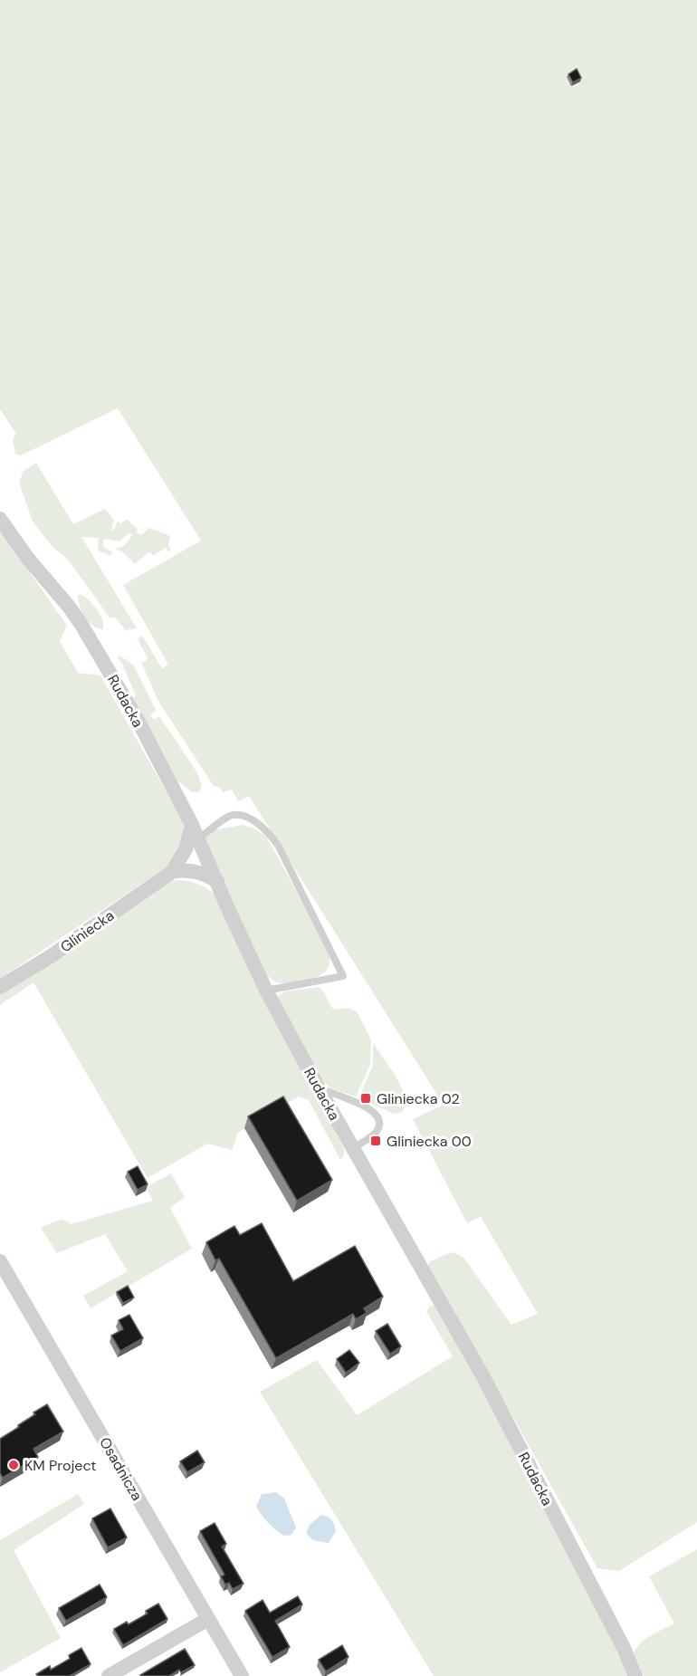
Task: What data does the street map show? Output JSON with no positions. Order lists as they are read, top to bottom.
{
  "streets": {
    "street": ["Rudacka", "Gliniecka", "Osadnicza"]
  },
  "crossings": [
    ["Rudacka", "Gliniecka"]
  ],
  "places": {
    "transit": ["Gliniecka 02", "Gliniecka 00"],
    "other": ["KM Project"]
  }
}
